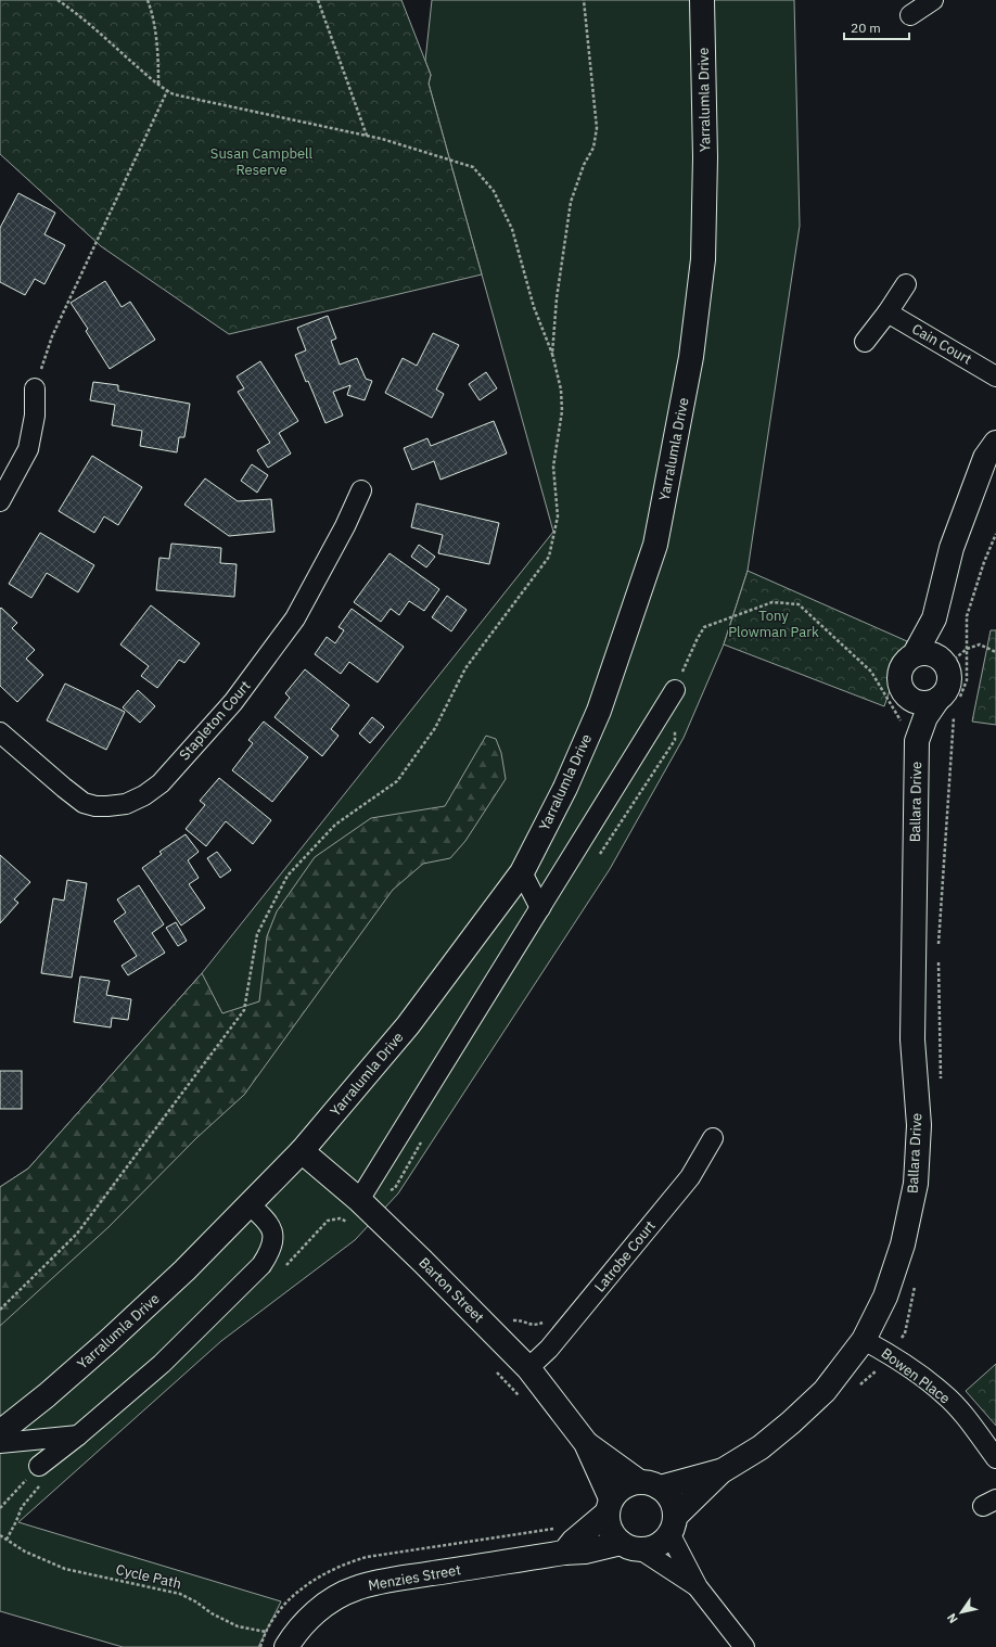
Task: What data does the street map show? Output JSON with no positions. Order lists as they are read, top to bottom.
{
  "streets": {
    "street": [
      "Yarralumla Drive",
      "Cain Court",
      "Stapleton Court",
      "Ballara Drive",
      "Latrobe Court",
      "Barton Street",
      "Bowen Place",
      "Menzies Street"
    ],
    "path": ["Cycle Path"]
  },
  "crossings": [
    ["Yarralumla Drive", "Barton Street"],
    ["Ballara Drive", "Barton Street"],
    ["Ballara Drive", "Bowen Place"],
    ["Ballara Drive", "Menzies Street"],
    ["Latrobe Court", "Barton Street"],
    ["Barton Street", "Menzies Street"],
    ["Cycle Path", "Menzies Street"]
  ],
  "parks": ["Susan Campbell Reserve", "Tony Plowman Park"],
  "scale_bar": "20 m",
  "north": "bottom left"
}
